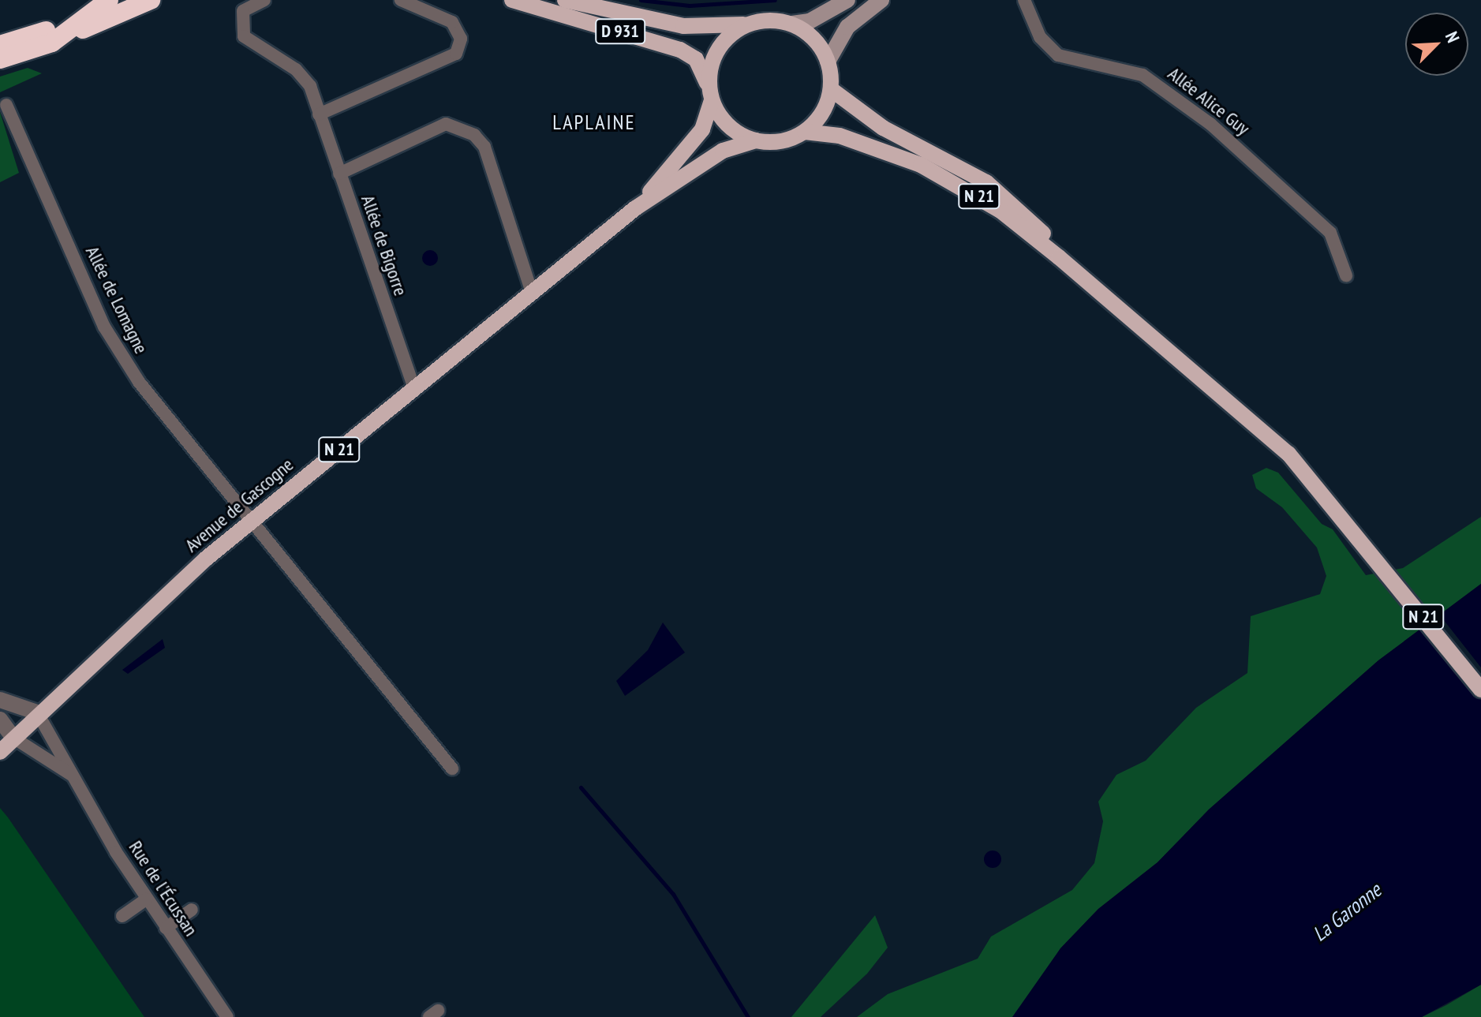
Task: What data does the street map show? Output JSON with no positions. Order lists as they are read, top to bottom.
{
  "streets": {
    "main road": ["D 931", "N 21", "Avenue de Gascogne"],
    "street": [
      "Allée Alice Guy",
      "Allée de Bigorre",
      "Allée de Lomagne",
      "Rue de l'Écussan"
    ]
  },
  "crossings": [
    ["D 931", "N 21"],
    ["D 931", "Avenue de Gascogne"],
    ["N 21", "Avenue de Gascogne"],
    ["Allée de Bigorre", "Avenue de Gascogne"],
    ["Allée de Lomagne", "Avenue de Gascogne"],
    ["Avenue de Gascogne", "Rue de l'Écussan"]
  ],
  "districts": ["LAPLAINE"],
  "water": ["La Garonne"],
  "north": "top right"
}
